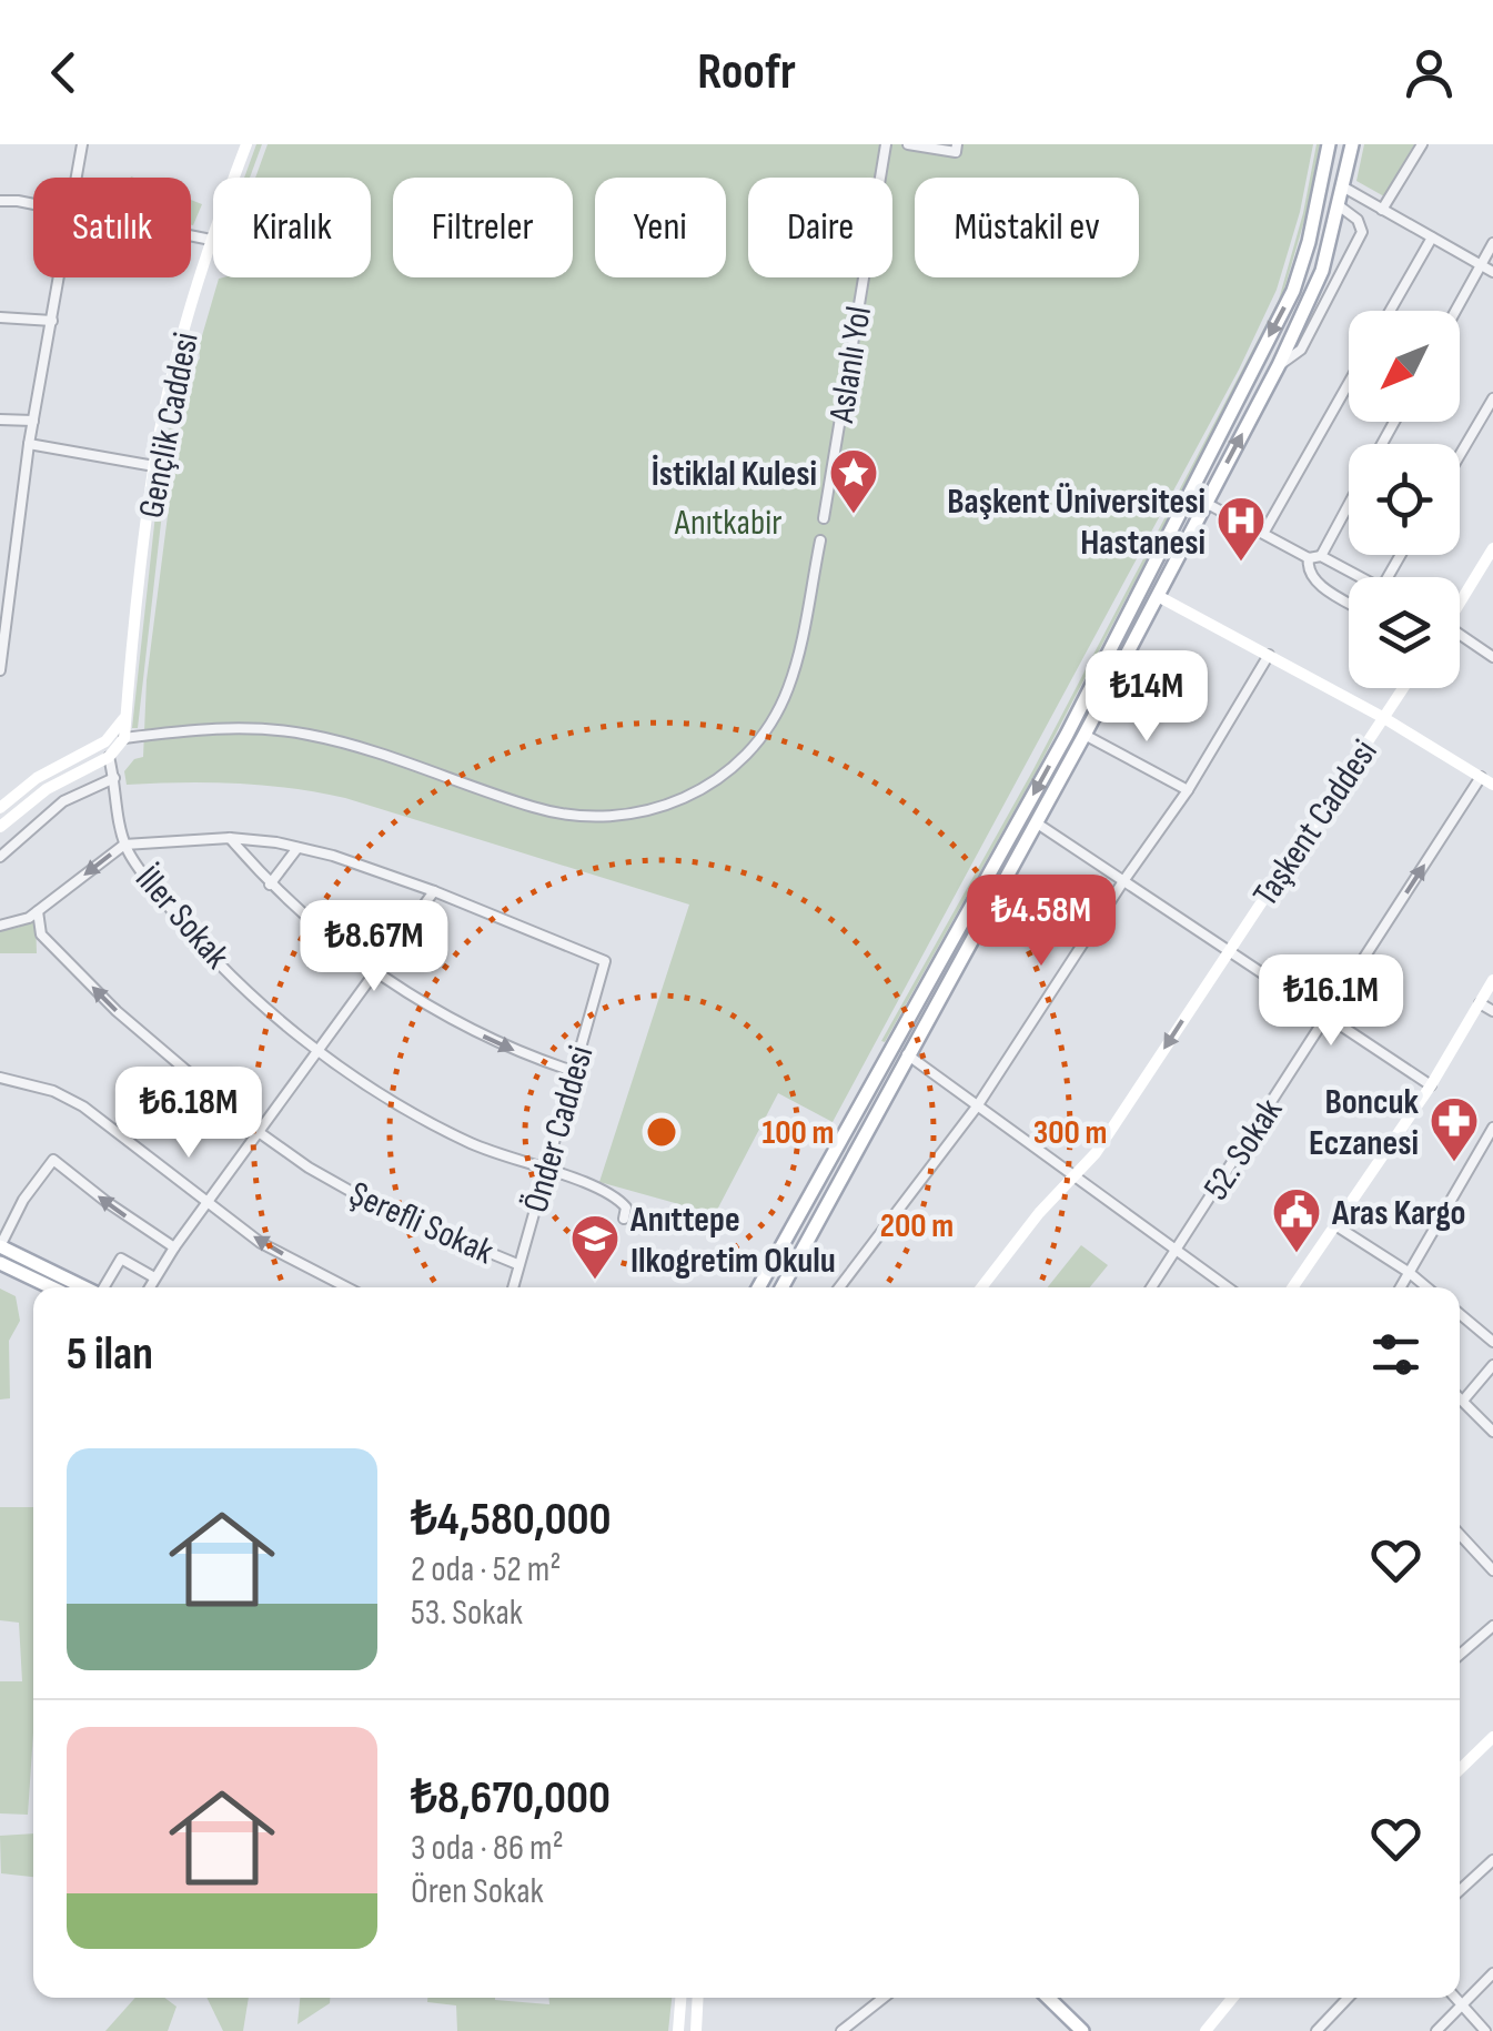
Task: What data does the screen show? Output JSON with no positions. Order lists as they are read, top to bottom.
{
  "streets": {
    "main road": ["Gençlik Caddesi", "Taşkent Caddesi"],
    "street": [
      "Aslanlı Yol",
      "İller Sokak",
      "Önder Caddesi",
      "52. Sokak",
      "Şerefli Sokak"
    ]
  },
  "crossings": [
    ["İller Sokak", "Önder Caddesi"],
    ["Önder Caddesi", "Şerefli Sokak"]
  ],
  "one_way": ["Taşkent Caddesi", "52. Sokak", "Şerefli Sokak"],
  "parks": ["Anıtkabir"],
  "places": {
    "place": ["İstiklal Kulesi"],
    "hospital": ["Başkent Üniversitesi Hastanesi"],
    "pharmacy": ["Boncuk Eczanesi"],
    "public building": ["Aras Kargo"],
    "school or university": ["Anıttepe Ilkogretim Okulu"]
  },
  "north": "bottom left",
  "page": {
    "header": "Roofr",
    "chip": [
      "Satılık",
      "Kiralık",
      "Filtreler",
      "Yeni",
      "Daire",
      "Müstakil ev"
    ],
    "price": [
      "₺14M",
      "₺4.58M",
      "₺8.67M",
      "₺16.1M",
      "₺6.18M"
    ],
    "heading": "5 ilan",
    "list": [
      {
        "name": "₺4,580,000",
        "note": "2 oda · 52 m² · 53. Sokak"
      },
      {
        "name": "₺8,670,000",
        "note": "3 oda · 86 m² · Ören Sokak"
      }
    ]
  },
  "rings": ["100 m", "300 m", "200 m"]
}
